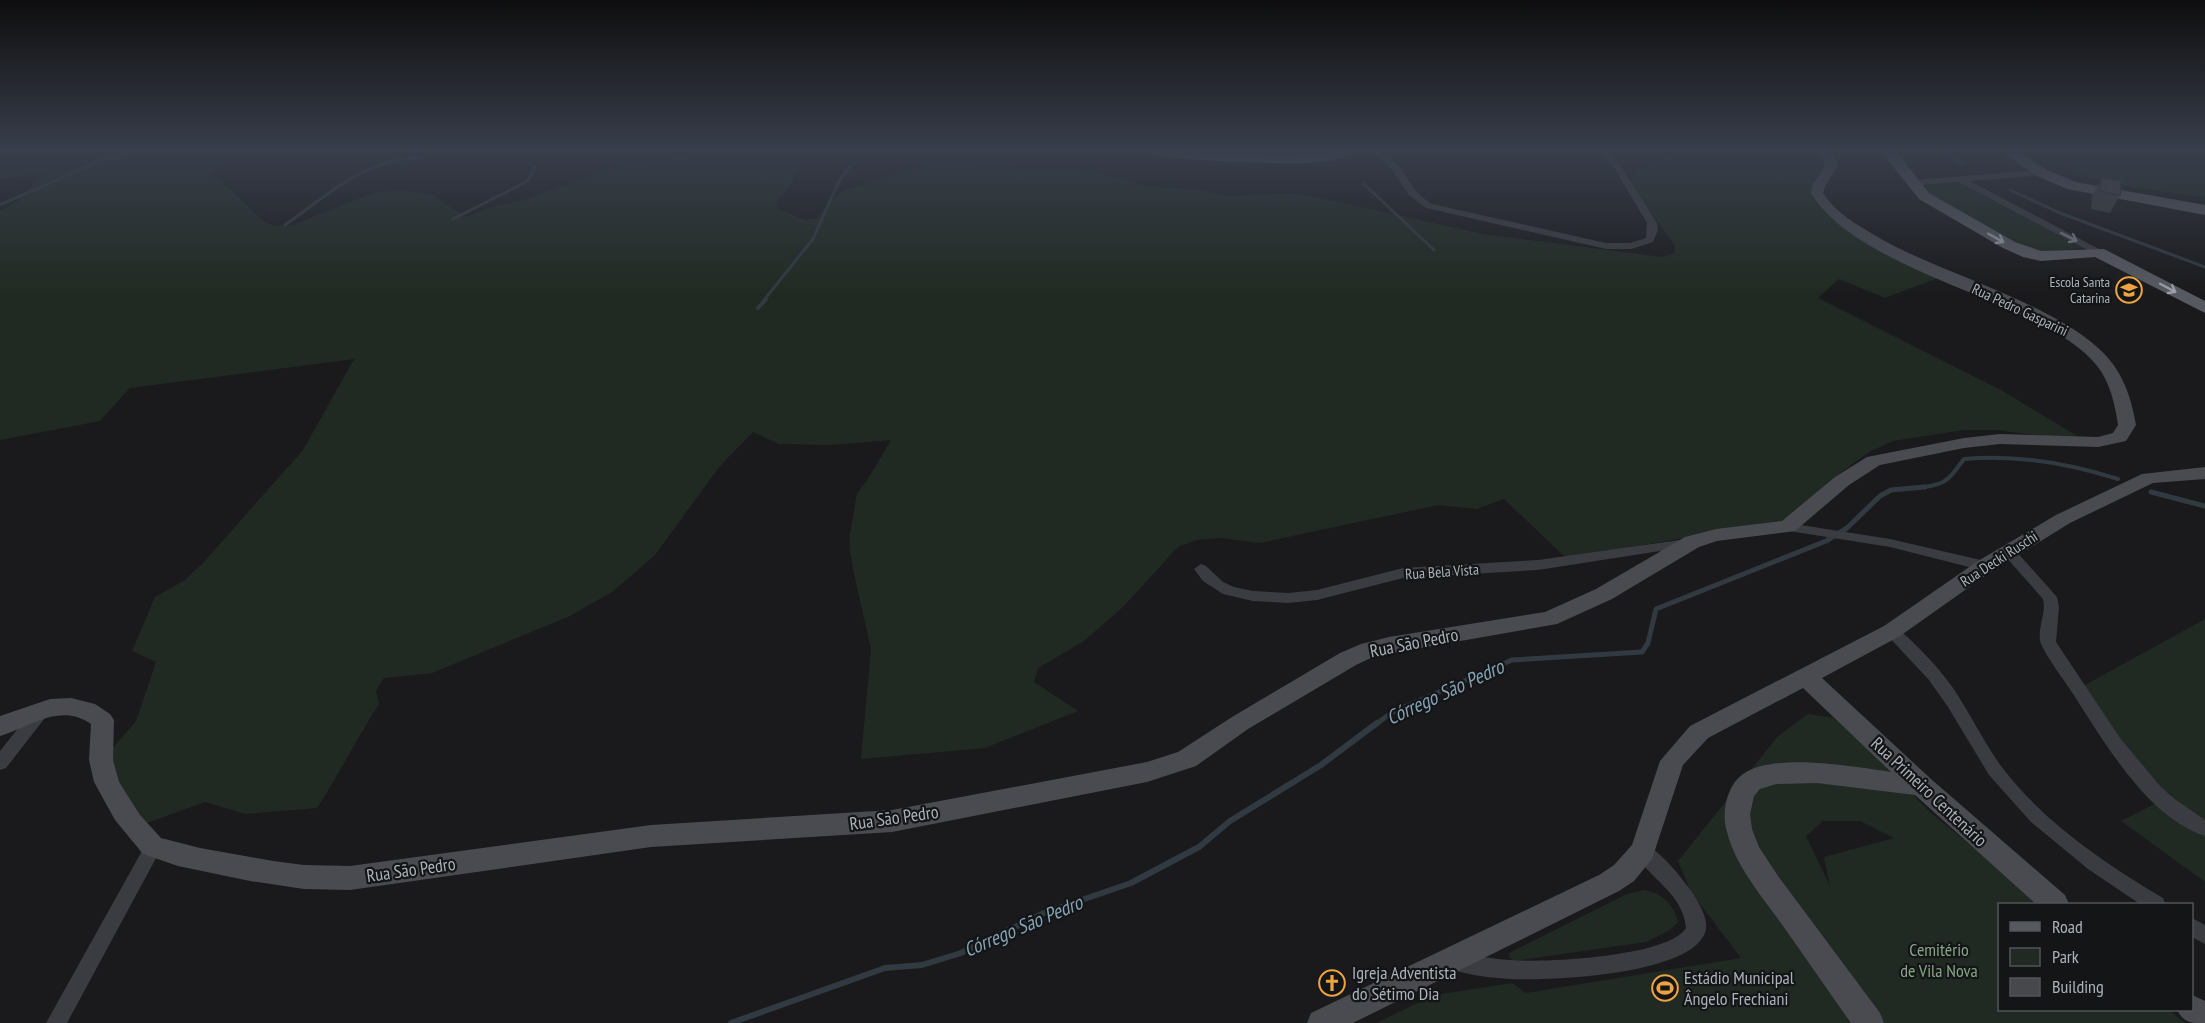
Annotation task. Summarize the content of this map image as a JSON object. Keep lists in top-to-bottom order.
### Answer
{
  "streets": {
    "street": [
      "Rua Pedro Gasparini",
      "Rua Decki Ruschi",
      "Rua Bela Vista",
      "Rua São Pedro",
      "Rua Primeiro Centenário"
    ]
  },
  "crossings": [
    ["Rua Pedro Gasparini", "Rua São Pedro"],
    ["Rua Decki Ruschi", "Rua Primeiro Centenário"],
    ["Rua Bela Vista", "Rua São Pedro"]
  ],
  "water": ["Córrego São Pedro"],
  "parks": ["Cemitério de Vila Nova"],
  "places": {
    "school or university": ["Escola Santa Catarina"],
    "church": ["Igreja Adventista do Sétimo Dia"],
    "sports": ["Estádio Municipal Ângelo Frechiani"]
  },
  "legend": ["Road", "Park", "Building"]
}
